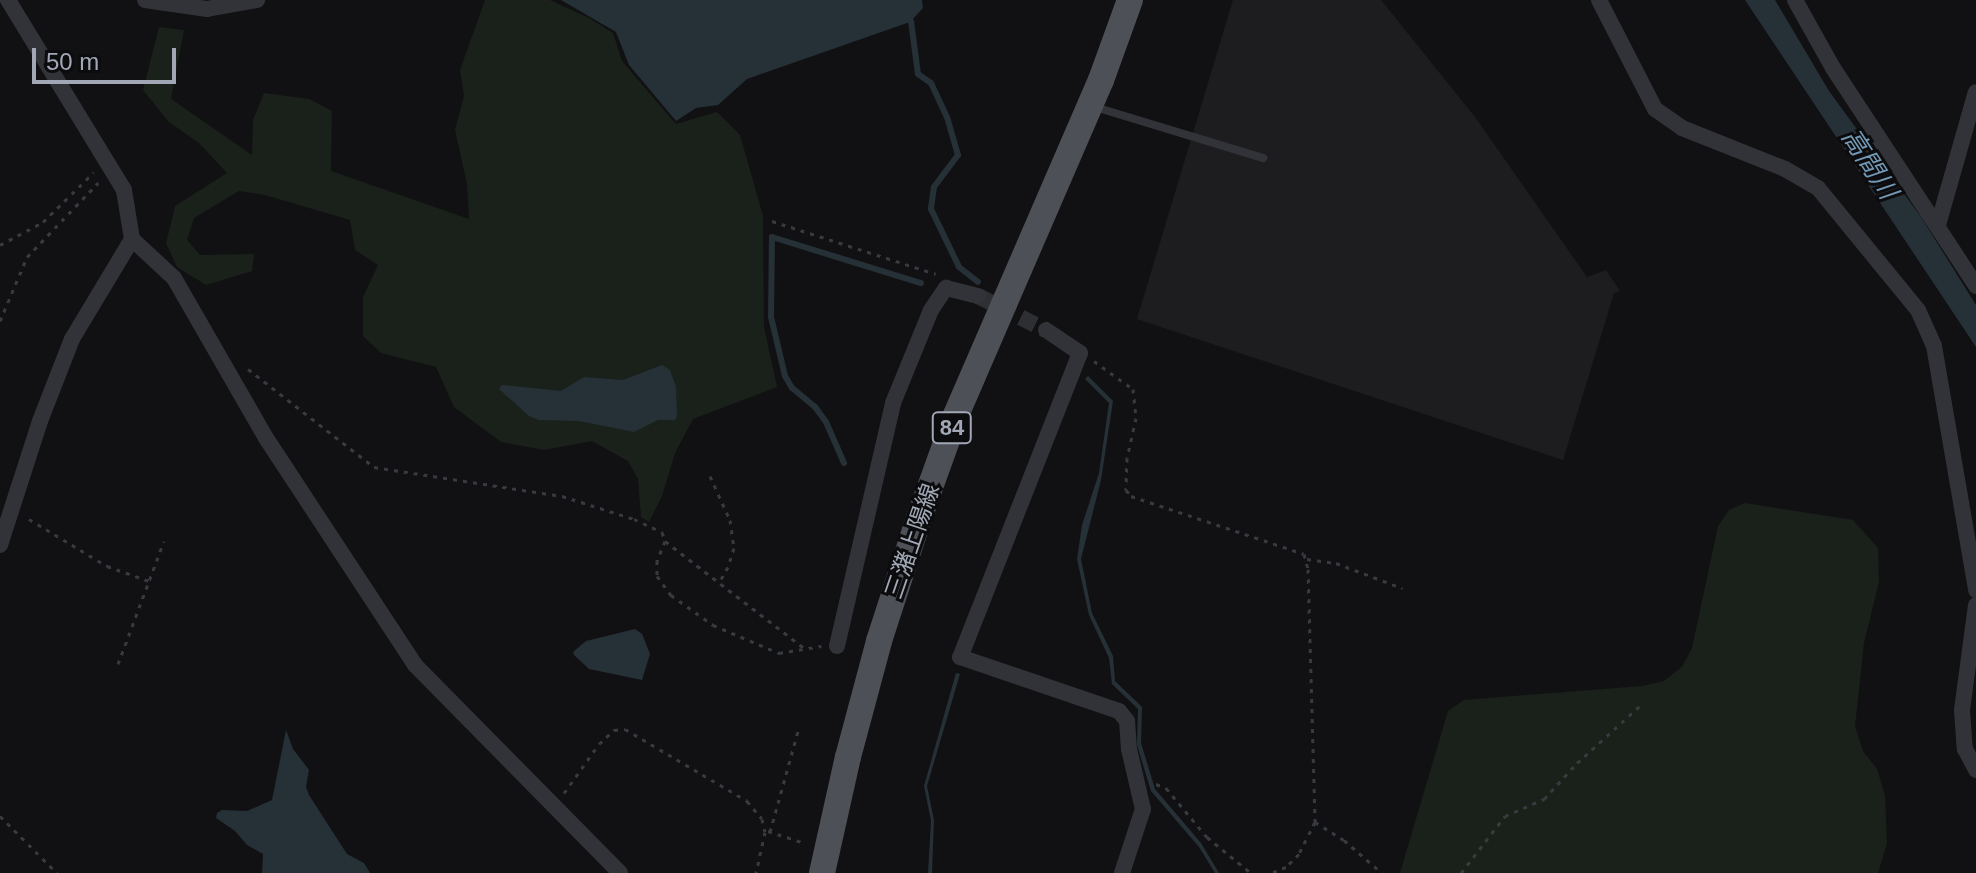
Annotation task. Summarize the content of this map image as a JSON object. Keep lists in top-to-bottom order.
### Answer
{
  "streets": {
    "main road": ["84", "三潴上陽線"]
  },
  "water": ["高間川"],
  "scale_bar": "50 m"
}
